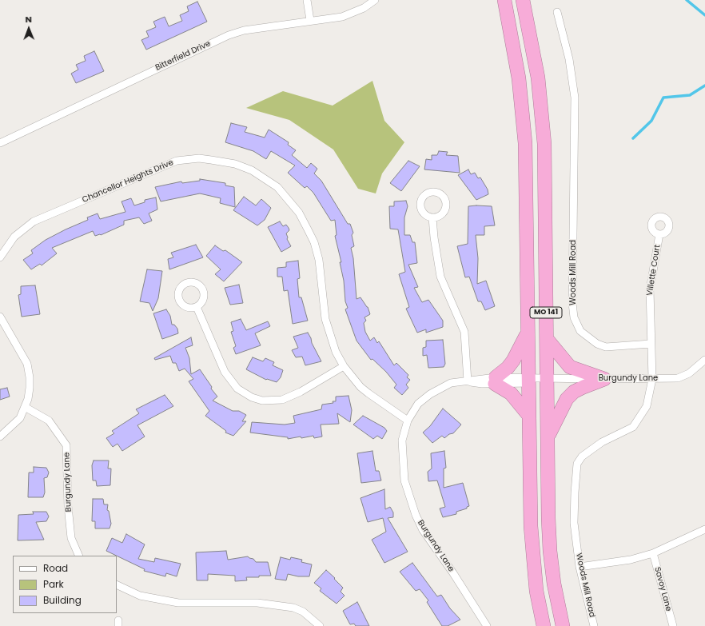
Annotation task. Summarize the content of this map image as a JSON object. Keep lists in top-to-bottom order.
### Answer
{
  "streets": {
    "highway": ["MO 141"],
    "street": [
      "Bitterfield Drive",
      "Chancellor Heights Drive",
      "Villette Court",
      "Woods Mill Road",
      "Burgundy Lane",
      "Savoy Lane"
    ]
  },
  "crossings": [
    ["Chancellor Heights Drive", "Burgundy Lane"],
    ["Villette Court", "Woods Mill Road"],
    ["Woods Mill Road", "Burgundy Lane"],
    ["MO 141", "Burgundy Lane"]
  ],
  "legend": ["Road", "Park", "Building"],
  "north": "top"
}
